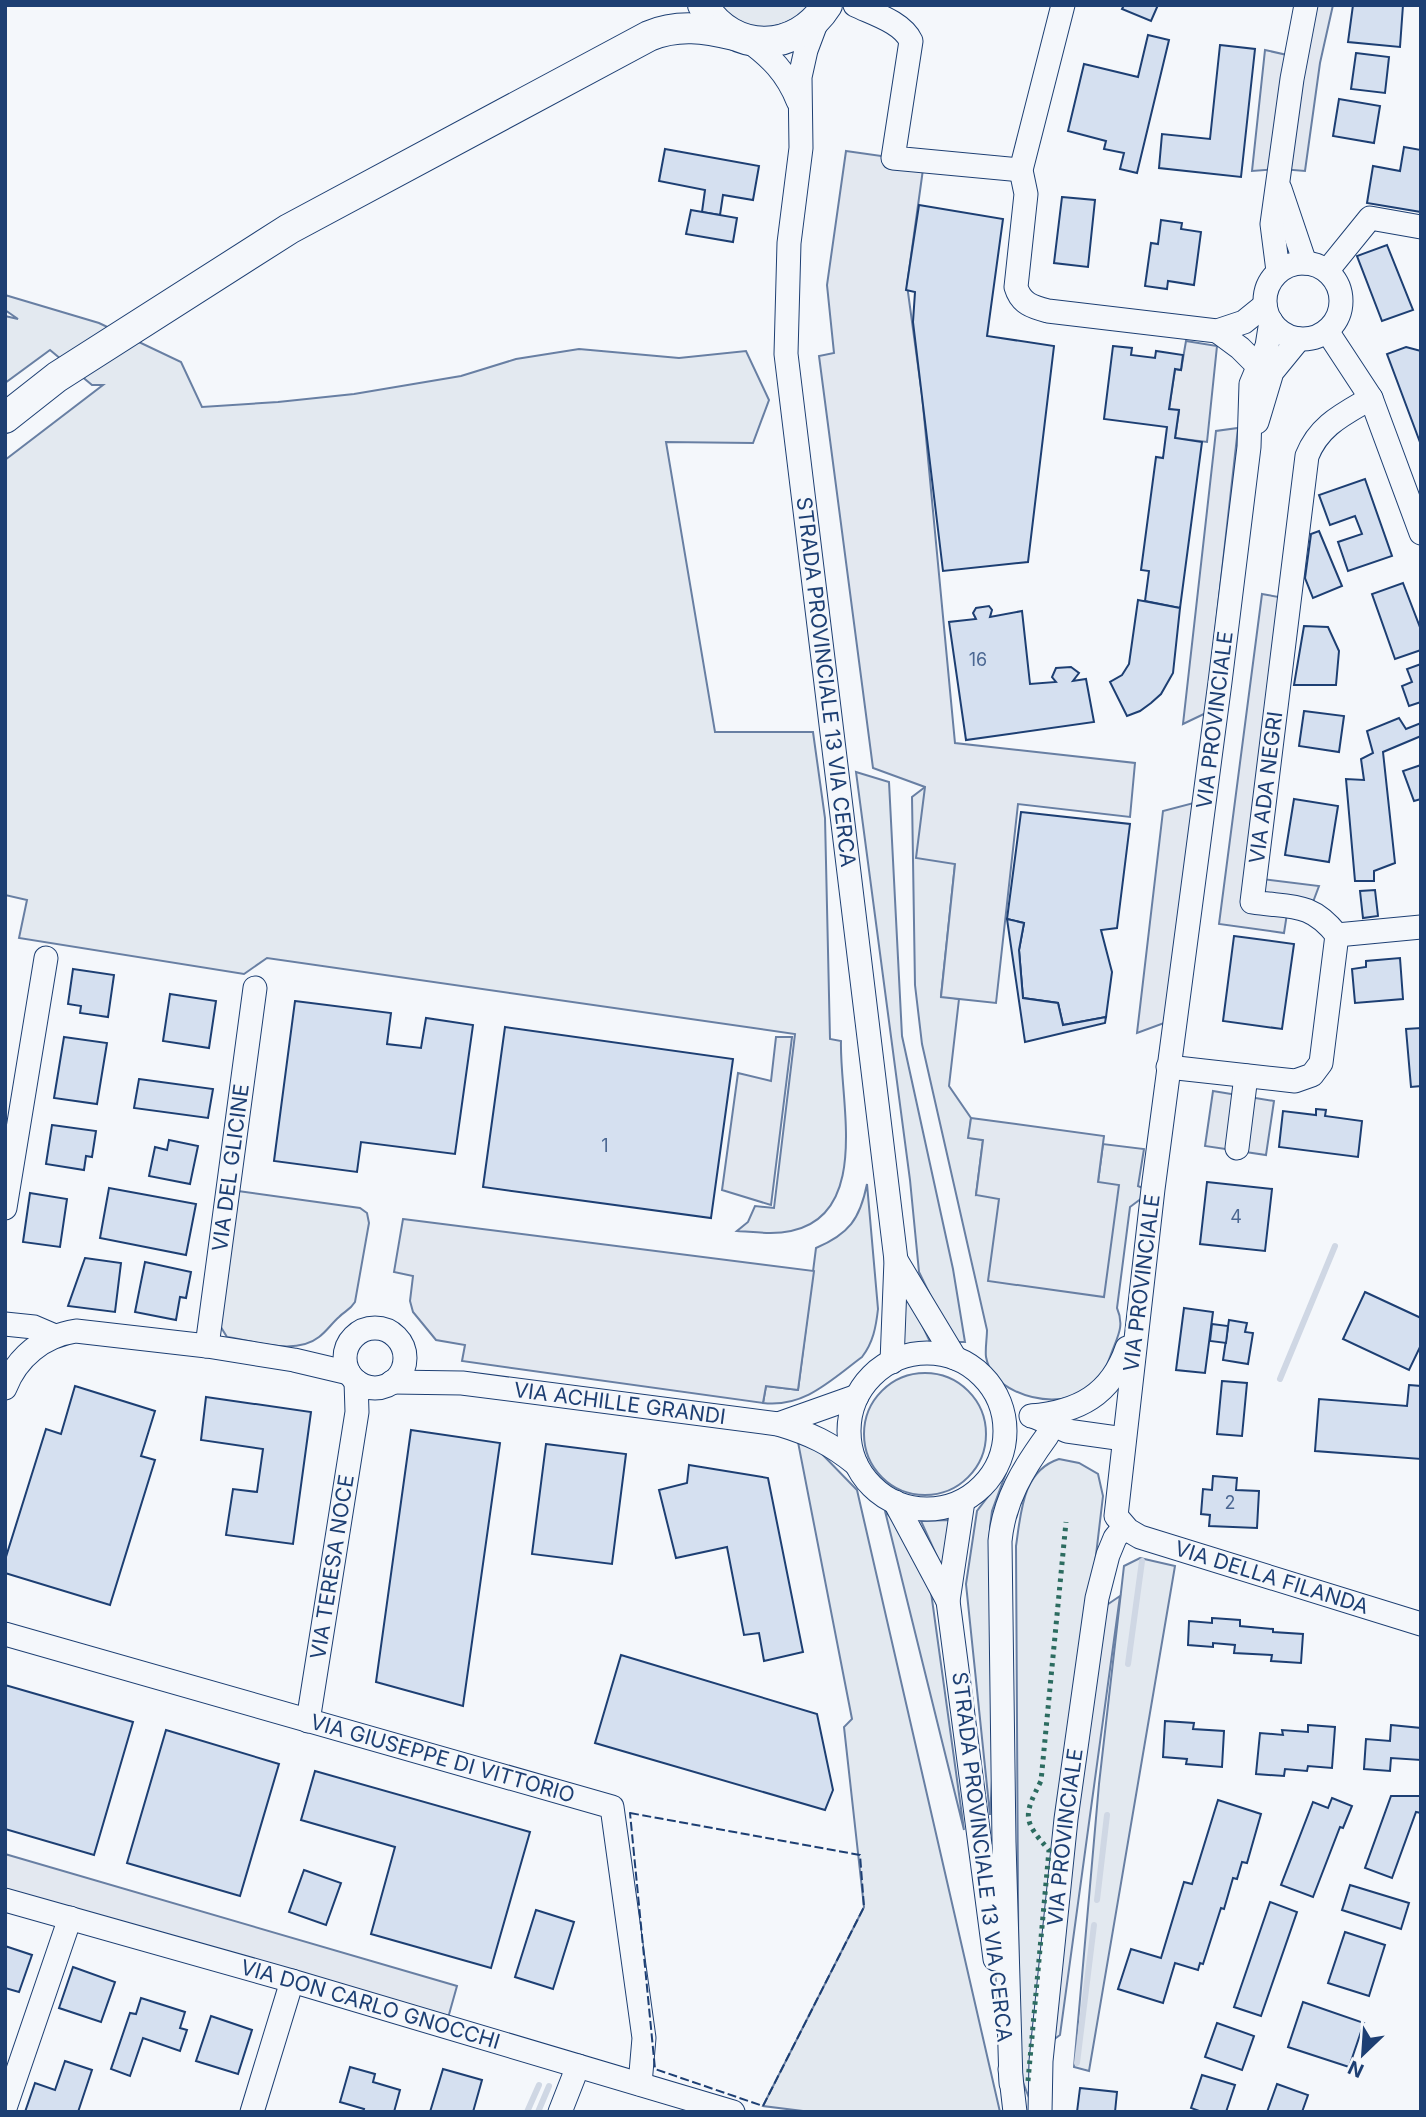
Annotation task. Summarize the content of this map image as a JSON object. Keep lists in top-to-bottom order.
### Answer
{
  "streets": {
    "main road": ["STRADA PROVINCIALE 13 VIA CERCA"],
    "street": [
      "VIA PROVINCIALE",
      "VIA ADA NEGRI",
      "VIA DEL GLICINE",
      "VIA ACHILLE GRANDI",
      "VIA TERESA NOCE",
      "VIA DELLA FILANDA",
      "VIA GIUSEPPE DI VITTORIO",
      "VIA DON CARLO GNOCCHI"
    ]
  },
  "crossings": [
    ["STRADA PROVINCIALE 13 VIA CERCA", "VIA ACHILLE GRANDI"],
    ["VIA PROVINCIALE", "VIA DELLA FILANDA"],
    ["VIA TERESA NOCE", "VIA GIUSEPPE DI VITTORIO"],
    ["VIA GIUSEPPE DI VITTORIO", "VIA DON CARLO GNOCCHI"]
  ],
  "house_numbers": [
    "16",
    "1",
    "4",
    "2"
  ],
  "north": "bottom left"
}
